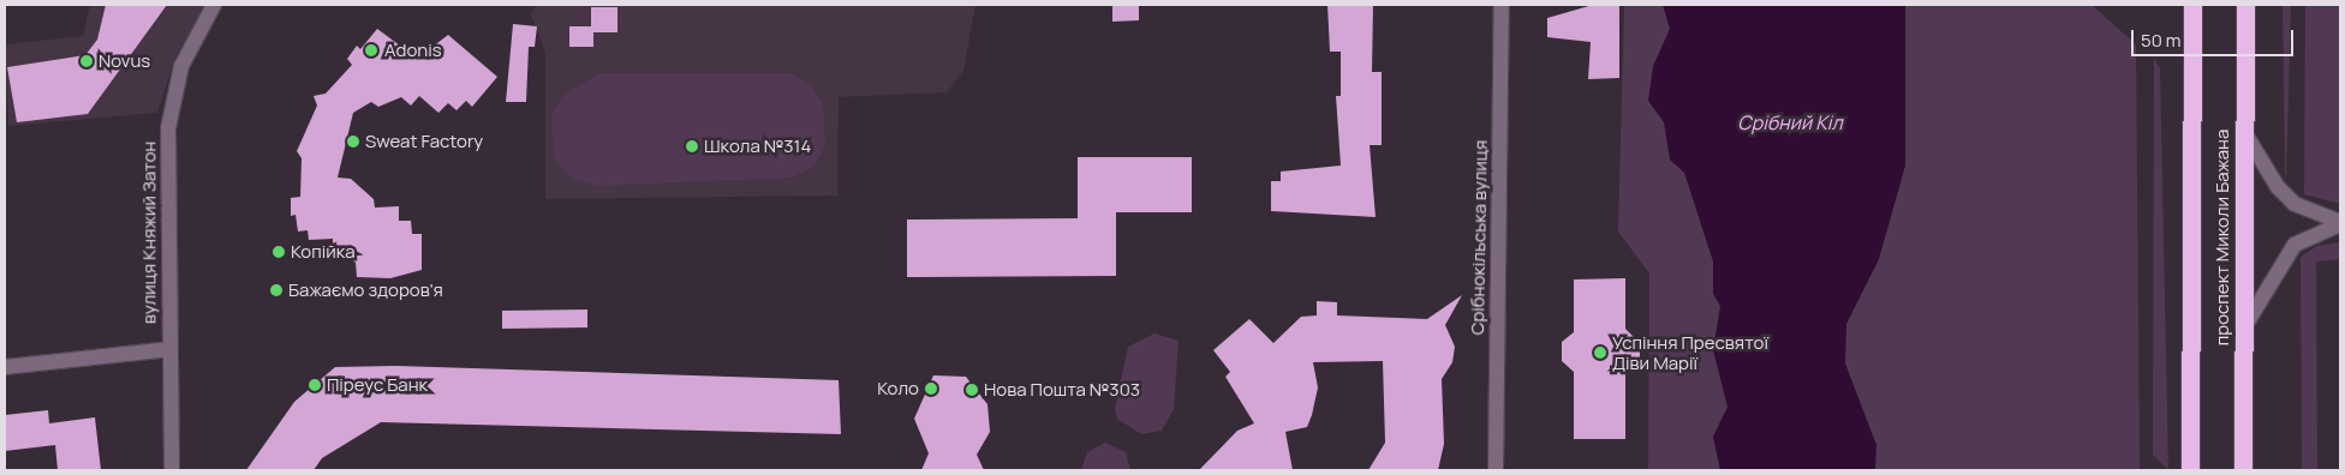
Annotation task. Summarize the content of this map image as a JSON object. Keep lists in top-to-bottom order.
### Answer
{
  "streets": {
    "highway": ["проспект Миколи Бажана"],
    "street": ["вулиця Княжий Затон", "Срібнокільська вулиця"]
  },
  "water": ["Срібний Кіл"],
  "places": [
    "Adonis",
    "Novus",
    "Sweat Factory",
    "Школа №314",
    "Копійка",
    "Бажаємо здоров'я",
    "Успіння Пресвятої Діви Марії",
    "Піреус Банк",
    "Коло",
    "Нова Пошта №303"
  ],
  "scale_bar": "50 m"
}
